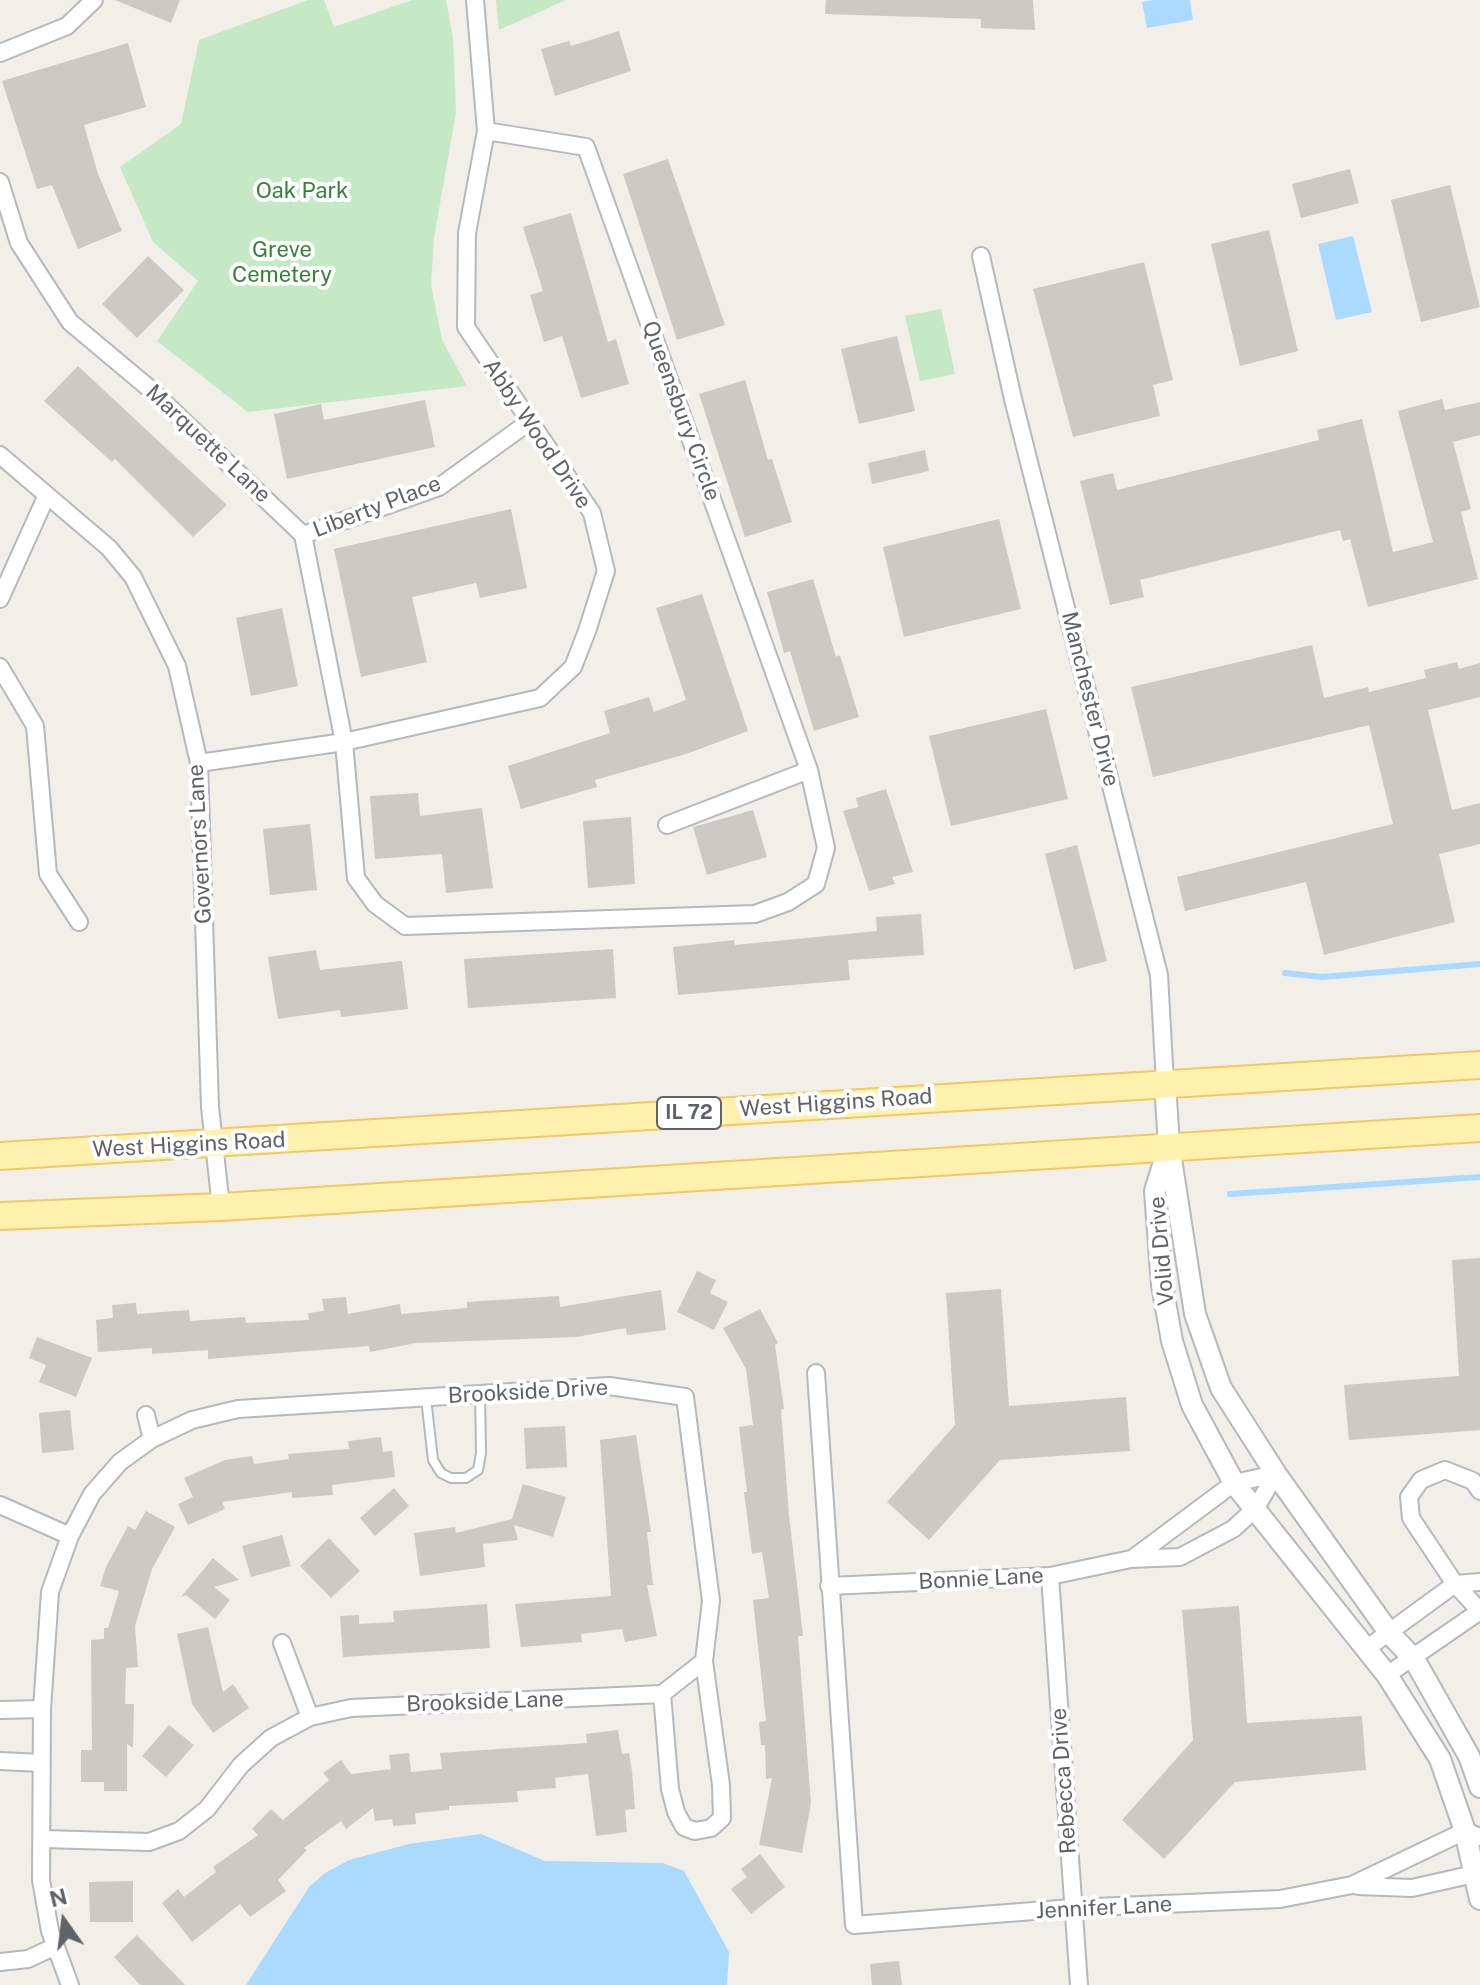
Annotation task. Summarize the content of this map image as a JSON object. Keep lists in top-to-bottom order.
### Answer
{
  "streets": {
    "main road": ["West Higgins Road", "IL 72"],
    "street": [
      "Queensbury Circle",
      "Abby Wood Drive",
      "Marquette Lane",
      "Liberty Place",
      "Manchester Drive",
      "Governors Lane",
      "Volid Drive",
      "Brookside Drive",
      "Bonnie Lane",
      "Brookside Lane",
      "Rebecca Drive",
      "Jennifer Lane"
    ]
  },
  "crossings": [
    ["Queensbury Circle", "Abby Wood Drive"],
    ["Abby Wood Drive", "Liberty Place"],
    ["Abby Wood Drive", "Governors Lane"],
    ["Marquette Lane", "Liberty Place"],
    ["Manchester Drive", "West Higgins Road"],
    ["Manchester Drive", "Volid Drive"],
    ["Governors Lane", "West Higgins Road"],
    ["Volid Drive", "Bonnie Lane"],
    ["Volid Drive", "Jennifer Lane"],
    ["Brookside Drive", "Brookside Lane"],
    ["Bonnie Lane", "Rebecca Drive"],
    ["Bonnie Lane", "Jennifer Lane"],
    ["Rebecca Drive", "Jennifer Lane"]
  ],
  "parks": ["Oak Park", "Greve Cemetery"],
  "north": "top"
}
